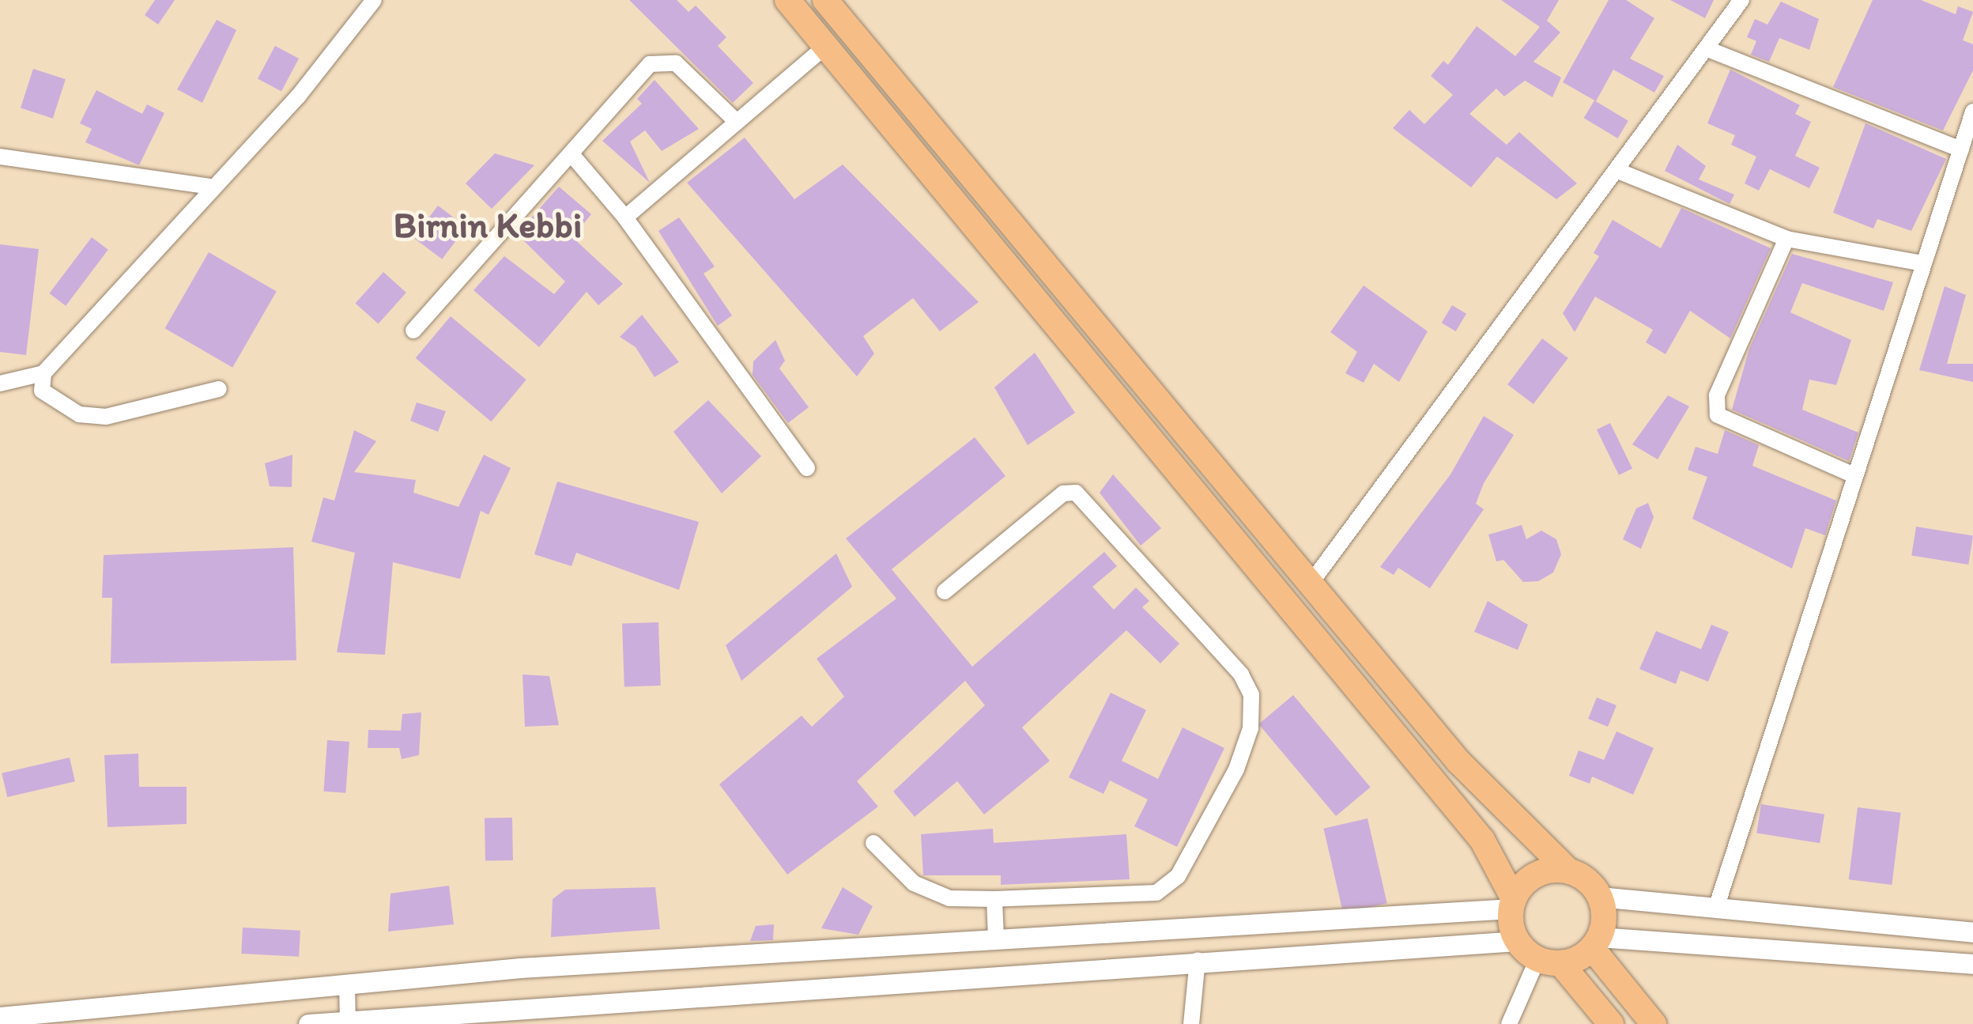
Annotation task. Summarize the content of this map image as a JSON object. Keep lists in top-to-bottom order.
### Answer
{
  "districts": ["Birnin Kebbi"]
}
